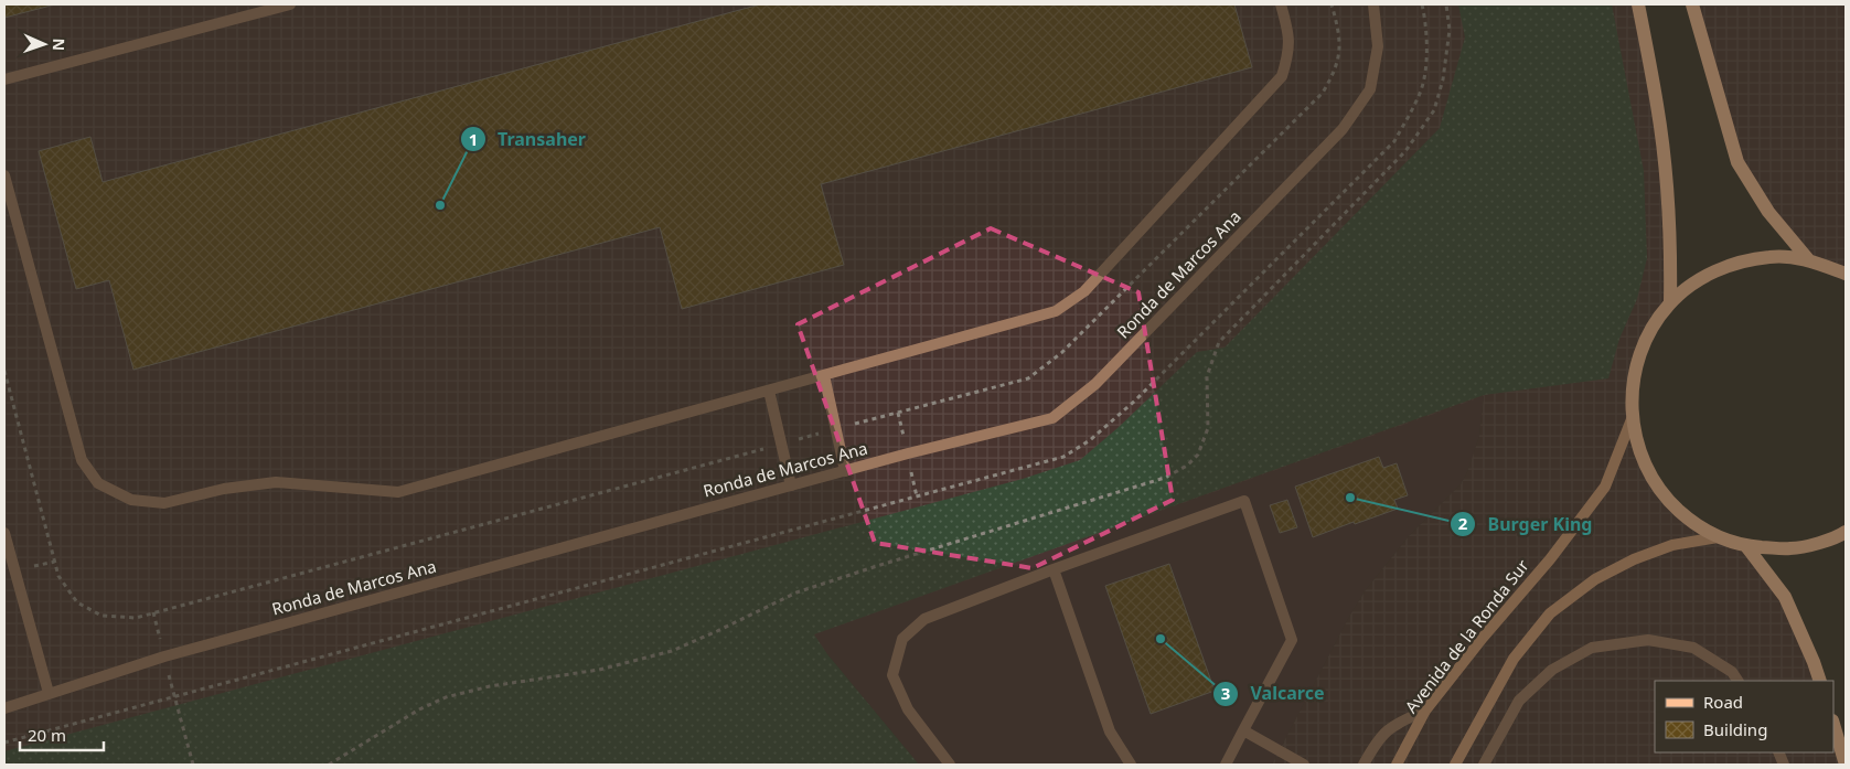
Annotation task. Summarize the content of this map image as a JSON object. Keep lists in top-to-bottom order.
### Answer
{
  "streets": {
    "main road": ["Avenida de la Ronda Sur"],
    "street": ["Ronda de Marcos Ana"]
  },
  "places": ["Transaher", "Burger King", "Valcarce"],
  "legend": ["Road", "Building"],
  "scale_bar": "20 m",
  "north": "right"
}
